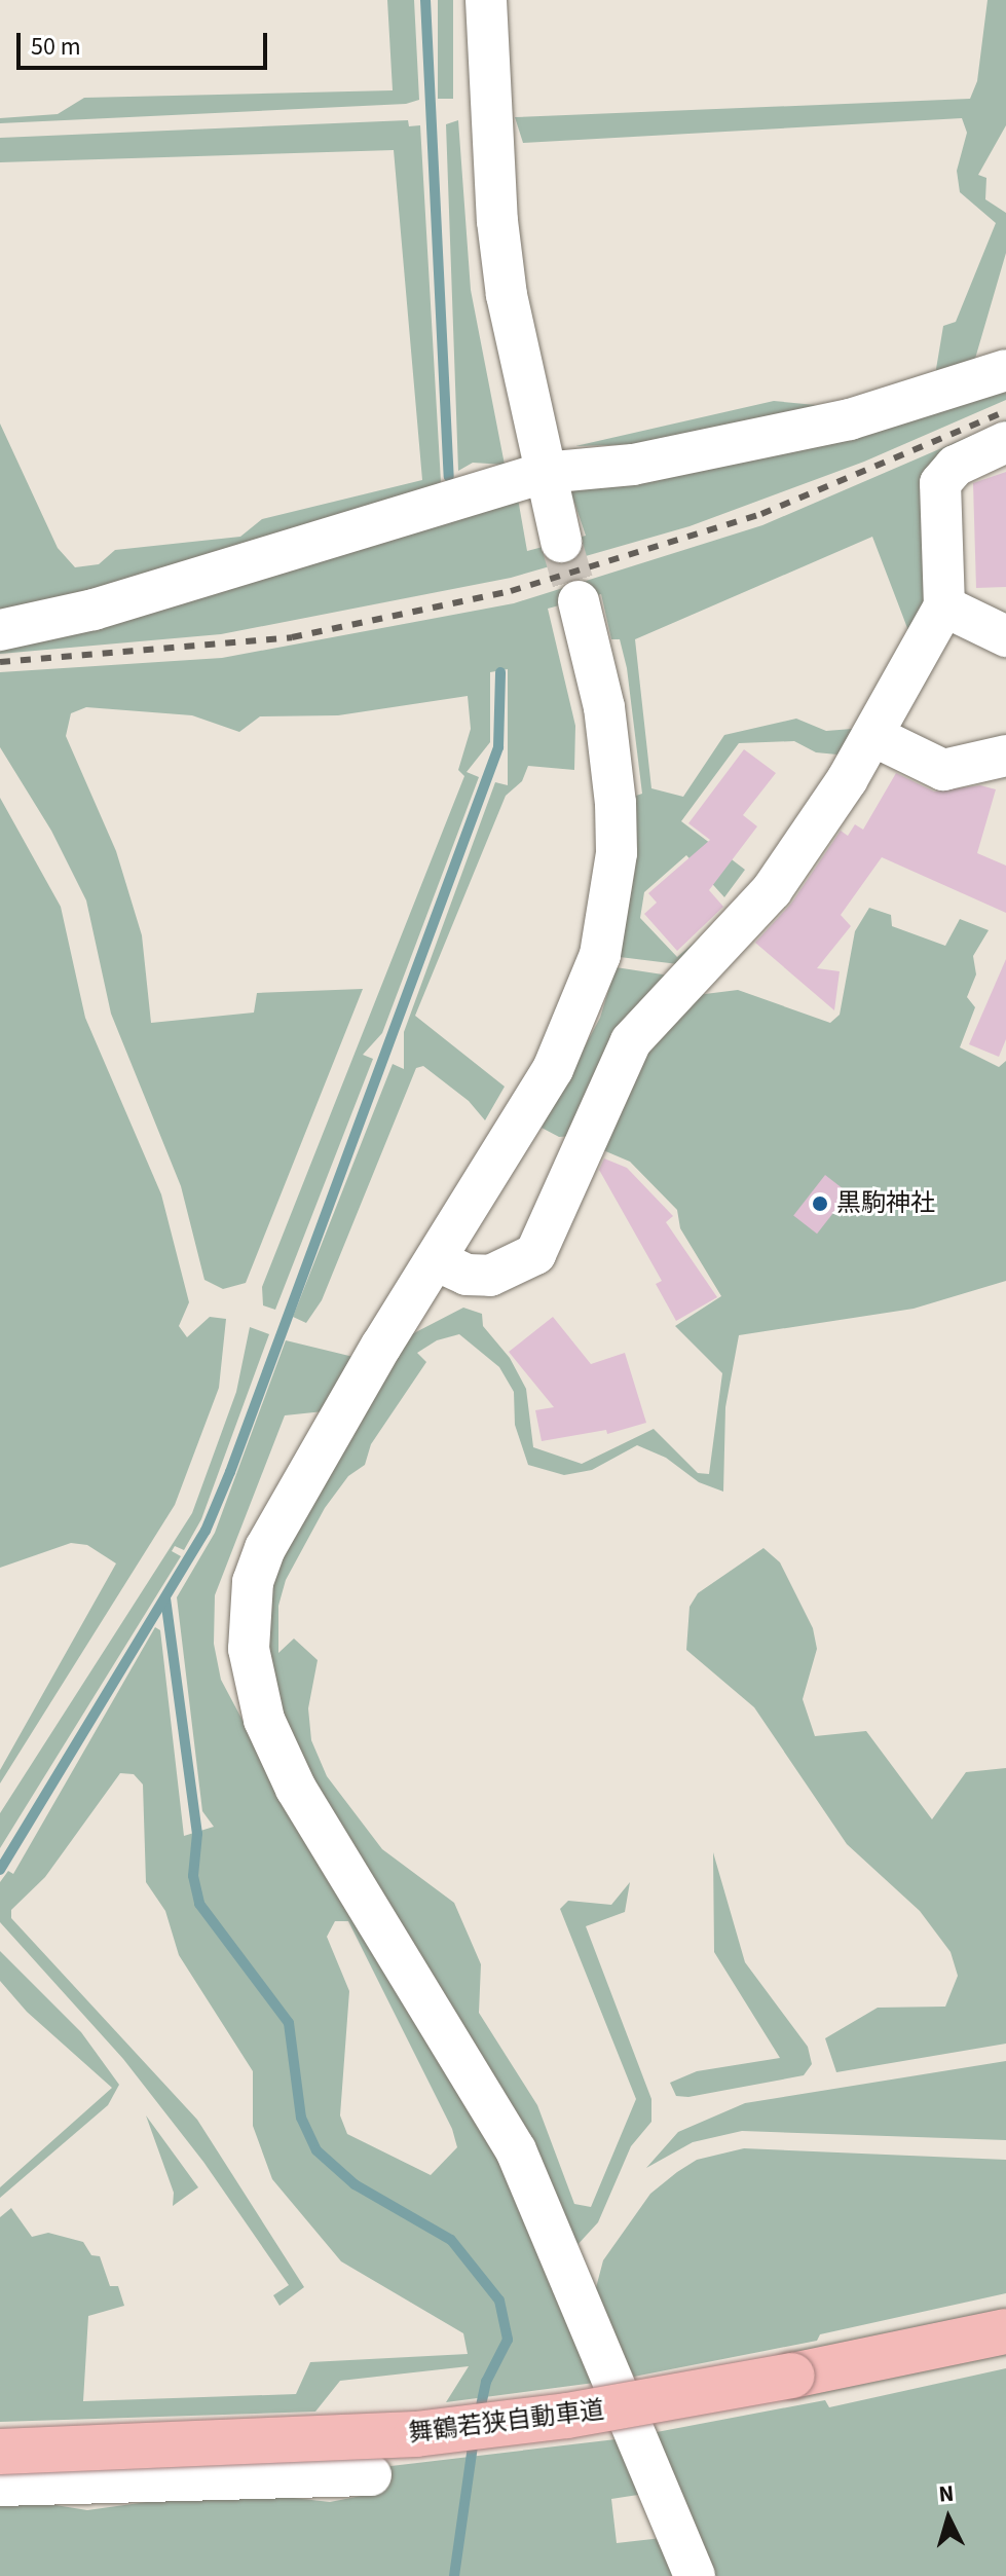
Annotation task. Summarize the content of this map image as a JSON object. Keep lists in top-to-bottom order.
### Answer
{
  "streets": {
    "highway": ["舞鶴若狭自動車道"]
  },
  "places": ["黒駒神社"],
  "scale_bar": "50 m",
  "north": "top"
}
